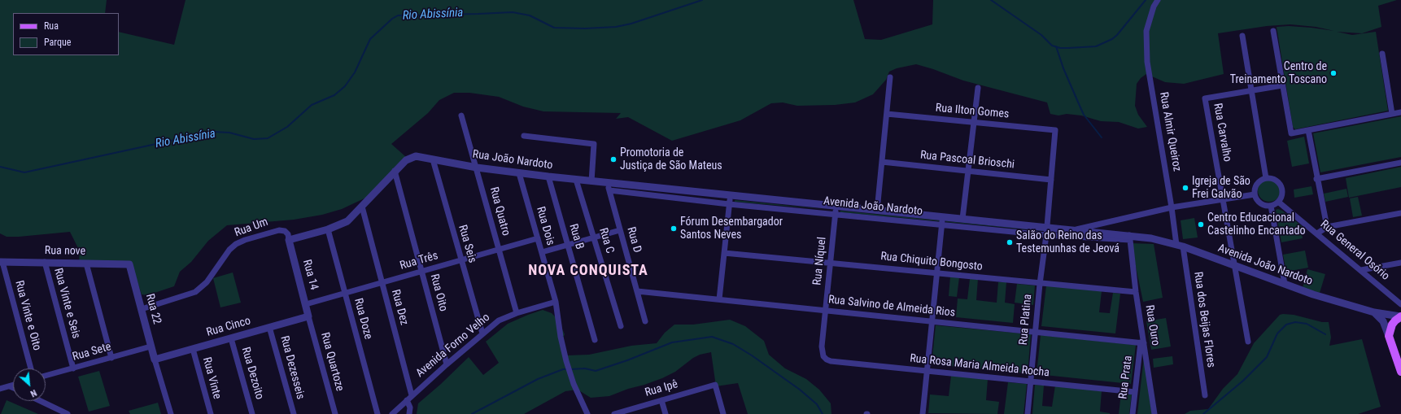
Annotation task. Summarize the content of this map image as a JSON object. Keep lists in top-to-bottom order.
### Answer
{
  "streets": {
    "street": [
      "Rua Ilton Gomes",
      "Rua Almir Queiroz",
      "Rua Carvalho",
      "Rua João Nardoto",
      "Rua Pascoal Brioschi",
      "Avenida João Nardoto",
      "Rua Quatro",
      "Rua Dois",
      "Rua Um",
      "Rua B",
      "Rua D",
      "Rua C",
      "Rua Seis",
      "Rua General Osório",
      "Rua nove",
      "Rua Três",
      "Rua Níquel",
      "Rua Chiquito Bongosto",
      "Rua 14",
      "Rua Oito",
      "Rua Vinte e Seis",
      "Rua Salvino de Almeida Rios",
      "Rua Dez",
      "Rua 22",
      "Rua Vinte e Oito",
      "Rua Doze",
      "Rua Platina",
      "Rua dos Beijas Flores",
      "Rua Ouro",
      "Rua Cinco",
      "Avenida Forno Velho",
      "Rua Sete",
      "Rua Quartoze",
      "Rua Rosa Maria Almeida Rocha",
      "Rua Dezesseis",
      "Rua Dezoito",
      "Rua Prata",
      "Rua Vinte",
      "Rua Ipê"
    ]
  },
  "crossings": [
    ["Rua Ilton Gomes", "Rua Platina"],
    ["Rua Almir Queiroz", "Avenida João Nardoto"],
    ["Rua Almir Queiroz", "Rua dos Beijas Flores"],
    ["Rua Carvalho", "Avenida João Nardoto"],
    ["Rua João Nardoto", "Avenida João Nardoto"],
    ["Rua João Nardoto", "Rua Quatro"],
    ["Rua João Nardoto", "Rua Dois"],
    ["Rua João Nardoto", "Rua B"],
    ["Rua João Nardoto", "Rua D"],
    ["Rua João Nardoto", "Rua C"],
    ["Rua João Nardoto", "Rua Seis"],
    ["Rua João Nardoto", "Rua Oito"],
    ["Rua Pascoal Brioschi", "Rua Platina"],
    ["Avenida João Nardoto", "Rua D"],
    ["Avenida João Nardoto", "Rua Níquel"],
    ["Avenida João Nardoto", "Rua Platina"],
    ["Avenida João Nardoto", "Rua dos Beijas Flores"],
    ["Avenida João Nardoto", "Rua Ouro"],
    ["Rua Quatro", "Rua Três"],
    ["Rua Quatro", "Avenida Forno Velho"],
    ["Rua Dois", "Rua Três"],
    ["Rua Dois", "Avenida Forno Velho"],
    ["Rua Um", "Rua 14"],
    ["Rua Um", "Rua 22"],
    ["Rua D", "Rua Salvino de Almeida Rios"],
    ["Rua Seis", "Rua Três"],
    ["Rua Seis", "Avenida Forno Velho"],
    ["Rua nove", "Rua Vinte e Seis"],
    ["Rua nove", "Rua 22"],
    ["Rua nove", "Rua Vinte e Oito"],
    ["Rua Três", "Rua 14"],
    ["Rua Três", "Rua Oito"],
    ["Rua Três", "Rua Dez"],
    ["Rua Três", "Rua Doze"],
    ["Rua Níquel", "Rua Chiquito Bongosto"],
    ["Rua Níquel", "Rua Salvino de Almeida Rios"],
    ["Rua Níquel", "Rua Rosa Maria Almeida Rocha"],
    ["Rua Chiquito Bongosto", "Rua Platina"],
    ["Rua Chiquito Bongosto", "Rua Ouro"],
    ["Rua 14", "Rua Cinco"],
    ["Rua 14", "Rua Quartoze"],
    ["Rua Oito", "Avenida Forno Velho"],
    ["Rua Vinte e Seis", "Rua Sete"],
    ["Rua Salvino de Almeida Rios", "Rua Platina"],
    ["Rua Salvino de Almeida Rios", "Rua Ouro"],
    ["Rua Salvino de Almeida Rios", "Rua Prata"],
    ["Rua Dez", "Avenida Forno Velho"],
    ["Rua 22", "Rua Cinco"],
    ["Rua 22", "Rua Sete"],
    ["Rua Platina", "Rua Rosa Maria Almeida Rocha"],
    ["Rua Ouro", "Rua Prata"],
    ["Rua Cinco", "Rua Quartoze"],
    ["Rua Cinco", "Rua Dezesseis"],
    ["Rua Cinco", "Rua Dezoito"],
    ["Rua Cinco", "Rua Vinte"],
    ["Rua Rosa Maria Almeida Rocha", "Rua Prata"]
  ],
  "districts": ["NOVA CONQUISTA"],
  "water": ["Rio Abissínia"],
  "places": [
    "Centro de Treinamento Toscano",
    "Promotoria de Justiça de São Mateus",
    "Igreja de São Frei Galvão",
    "Centro Educacional Castelinho Encantado",
    "Fórum Desembargador Santos Neves",
    "Salão do Reino das Testemunhas de Jeová"
  ],
  "legend": ["Rua", "Parque"],
  "north": "bottom right"
}
